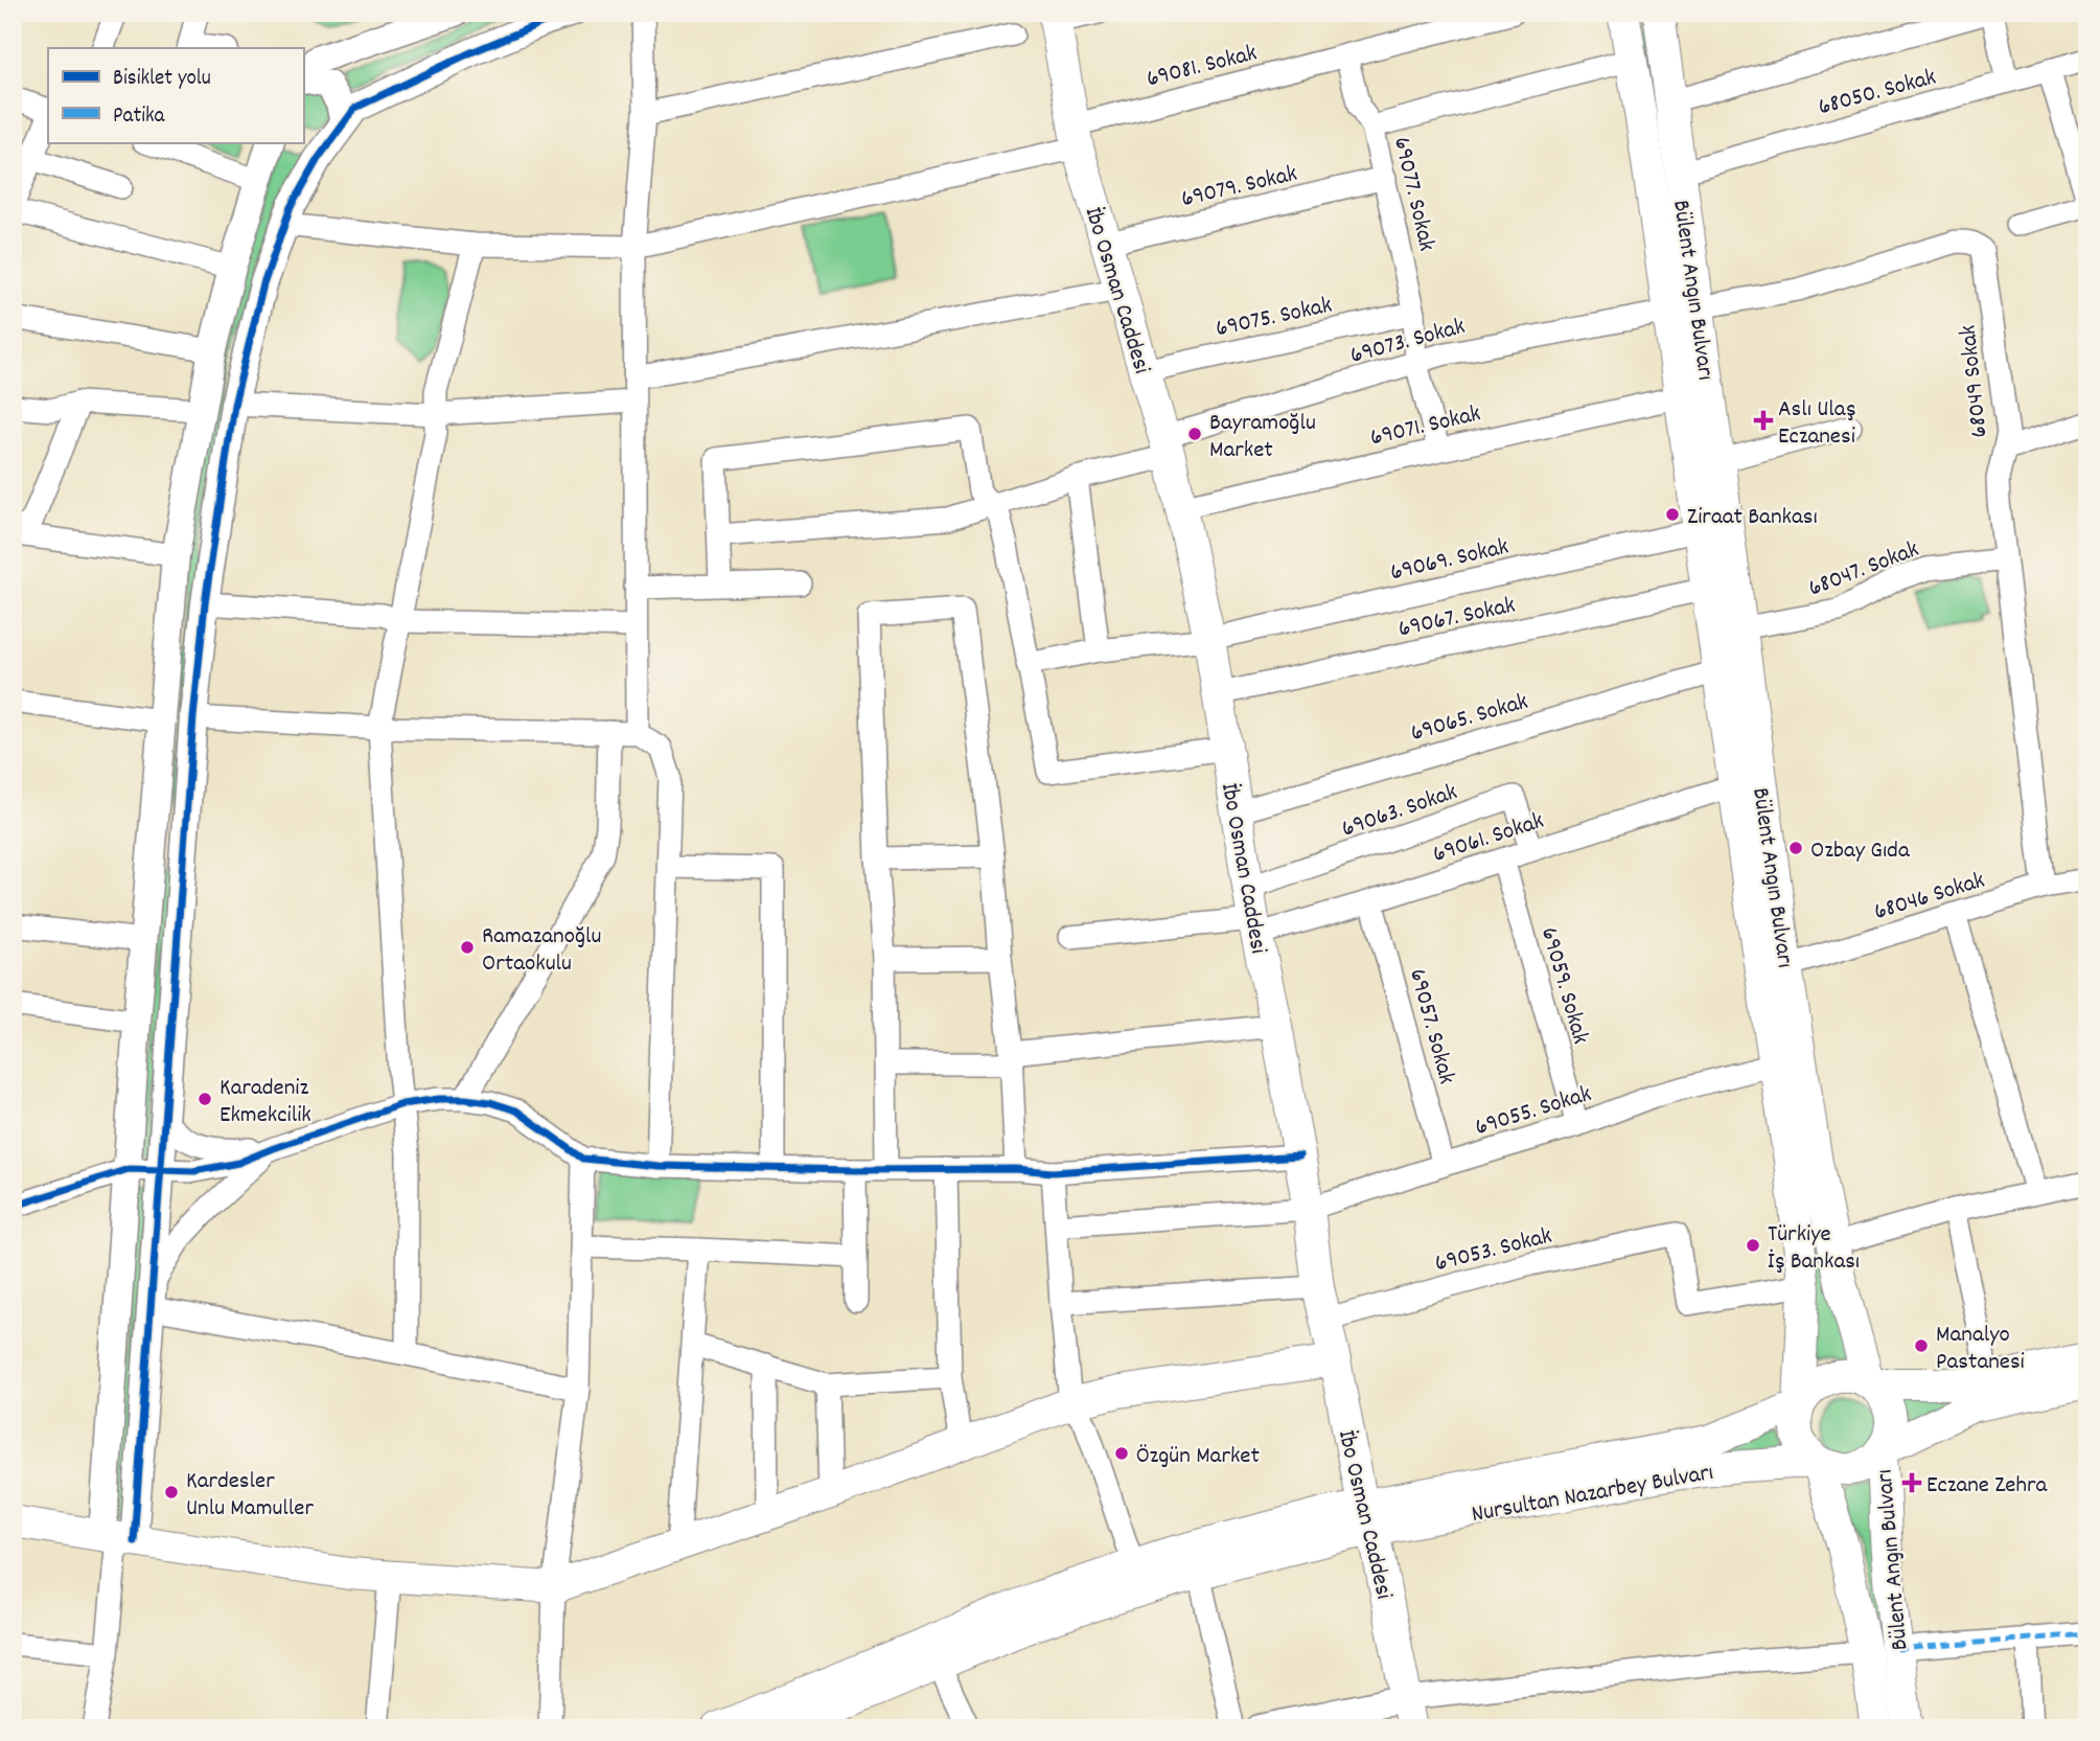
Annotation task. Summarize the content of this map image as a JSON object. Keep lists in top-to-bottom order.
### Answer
{
  "streets": {
    "main road": ["İbo Osman Caddesi", "Bülent Angın Bulvarı", "Nursultan Nazarbey Bulvarı"],
    "street": [
      "69081. Sokak",
      "68050. Sokak",
      "69079. Sokak",
      "69077. Sokak",
      "69075. Sokak",
      "69073. Sokak",
      "68049 Sokak",
      "69071. Sokak",
      "69069. Sokak",
      "68047. Sokak",
      "69067. Sokak",
      "69065. Sokak",
      "69063. Sokak",
      "69061. Sokak",
      "68046 Sokak",
      "69059. Sokak",
      "69057. Sokak",
      "69055. Sokak",
      "69053. Sokak"
    ]
  },
  "crossings": [
    ["69081. Sokak", "İbo Osman Caddesi"],
    ["68050. Sokak", "Bülent Angın Bulvarı"],
    ["69079. Sokak", "69077. Sokak"],
    ["69079. Sokak", "İbo Osman Caddesi"],
    ["69077. Sokak", "Bülent Angın Bulvarı"],
    ["69077. Sokak", "69075. Sokak"],
    ["69077. Sokak", "69073. Sokak"],
    ["69077. Sokak", "69071. Sokak"],
    ["İbo Osman Caddesi", "69075. Sokak"],
    ["İbo Osman Caddesi", "69073. Sokak"],
    ["İbo Osman Caddesi", "69071. Sokak"],
    ["İbo Osman Caddesi", "69069. Sokak"],
    ["İbo Osman Caddesi", "69067. Sokak"],
    ["İbo Osman Caddesi", "69065. Sokak"],
    ["İbo Osman Caddesi", "69063. Sokak"],
    ["İbo Osman Caddesi", "69061. Sokak"],
    ["İbo Osman Caddesi", "69055. Sokak"],
    ["İbo Osman Caddesi", "69053. Sokak"],
    ["İbo Osman Caddesi", "Nursultan Nazarbey Bulvarı"],
    ["Bülent Angın Bulvarı", "69073. Sokak"],
    ["Bülent Angın Bulvarı", "68049 Sokak"],
    ["Bülent Angın Bulvarı", "69071. Sokak"],
    ["Bülent Angın Bulvarı", "69069. Sokak"],
    ["Bülent Angın Bulvarı", "68047. Sokak"],
    ["Bülent Angın Bulvarı", "69067. Sokak"],
    ["Bülent Angın Bulvarı", "69065. Sokak"],
    ["Bülent Angın Bulvarı", "69061. Sokak"],
    ["Bülent Angın Bulvarı", "68046 Sokak"],
    ["Bülent Angın Bulvarı", "69055. Sokak"],
    ["Bülent Angın Bulvarı", "69053. Sokak"],
    ["Bülent Angın Bulvarı", "Nursultan Nazarbey Bulvarı"],
    ["69073. Sokak", "68049 Sokak"],
    ["68049 Sokak", "68047. Sokak"],
    ["68049 Sokak", "68046 Sokak"],
    ["69063. Sokak", "69061. Sokak"],
    ["69061. Sokak", "69059. Sokak"],
    ["69061. Sokak", "69057. Sokak"],
    ["69059. Sokak", "69055. Sokak"],
    ["69057. Sokak", "69055. Sokak"]
  ],
  "places": {
    "health": ["Aslı Ulaş Eczanesi", "Eczane Zehra"],
    "other": [
      "Bayramoğlu Market",
      "Ziraat Bankası",
      "Ozbay Gıda",
      "Ramazanoğlu Ortaokulu",
      "Karadeniz Ekmekcilik",
      "Türkiye İş Bankası",
      "Manalyo Pastanesi",
      "Özgün Market",
      "Kardesler Unlu Mamuller"
    ]
  },
  "legend": ["Bisiklet yolu", "Patika"]
}
